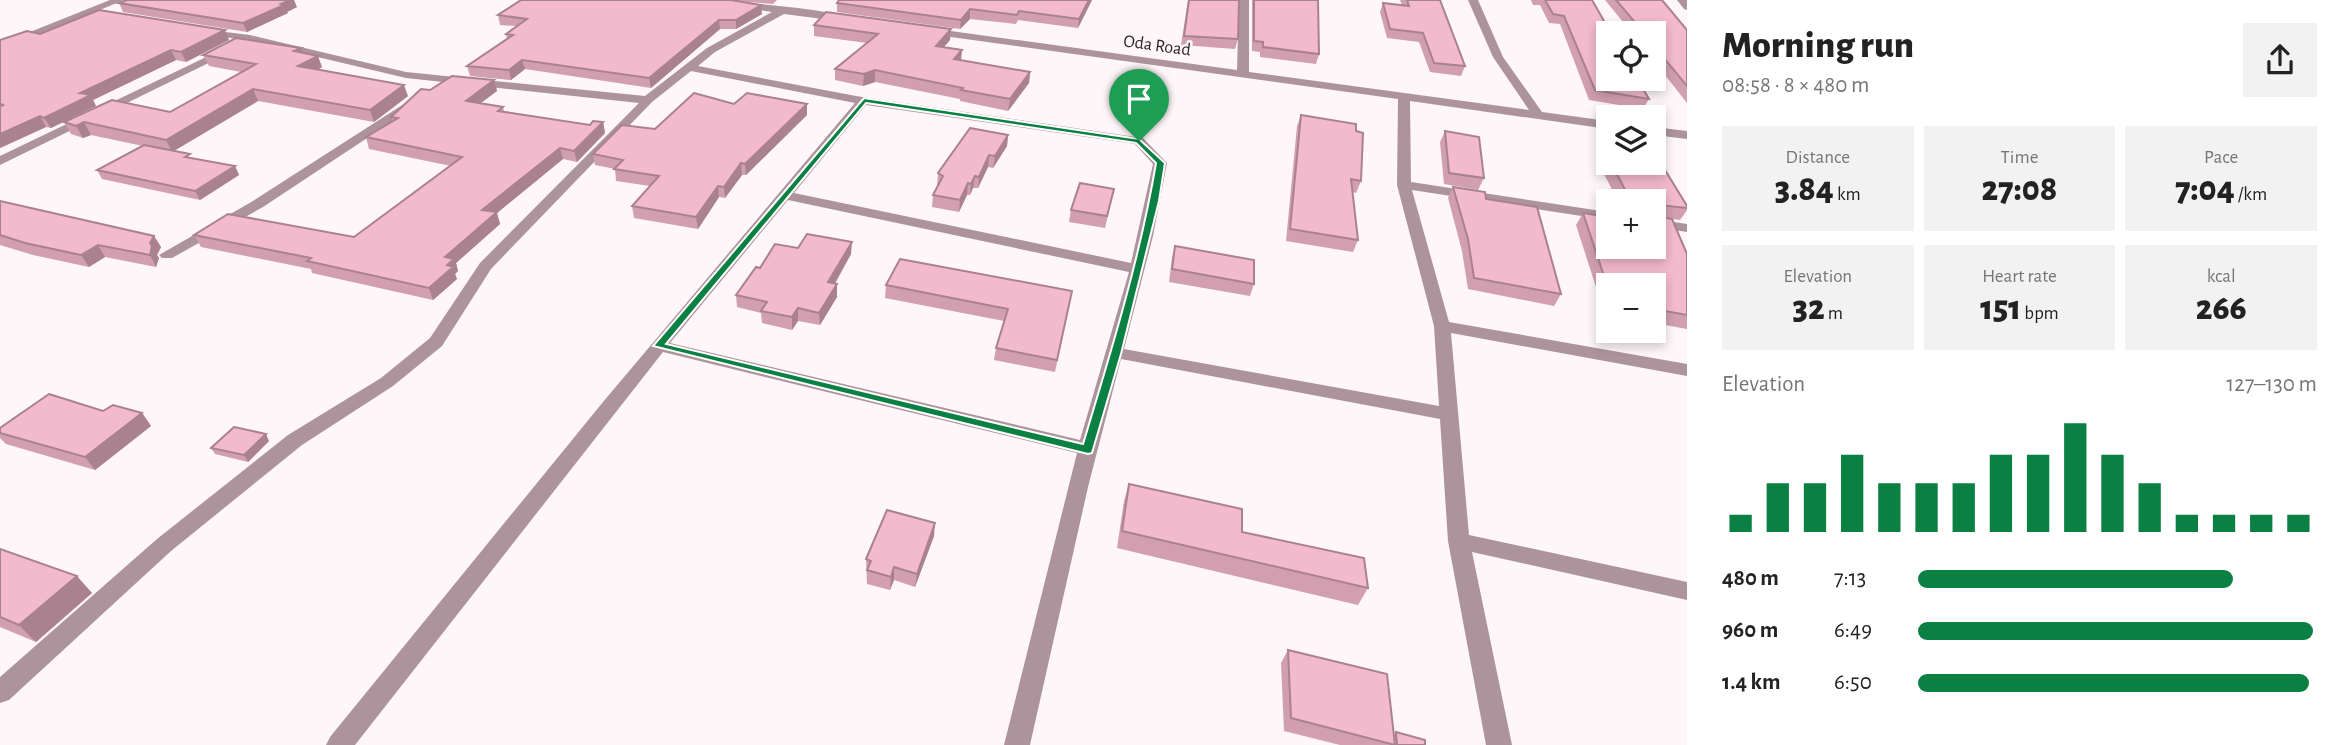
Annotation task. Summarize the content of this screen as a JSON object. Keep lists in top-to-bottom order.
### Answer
{
  "streets": {
    "street": ["Oda Road"]
  },
  "page": {
    "heading": ["Morning run", "08:58 · 8 × 480 m"],
    "map_buttons": ["+", "−"],
    "stats": [
      ["Distance", "3.84 km"],
      ["Time", "27:08"],
      ["Pace", "7:04 /km"],
      ["Elevation", "32 m"],
      ["Heart rate", "151 bpm"],
      ["kcal", "266"]
    ],
    "chart": ["Elevation", "127–130 m"],
    "list": [
      {
        "name": "480 m",
        "note": "7:13"
      },
      {
        "name": "960 m",
        "note": "6:49"
      },
      {
        "name": "1.4 km",
        "note": "6:50"
      }
    ]
  }
}
